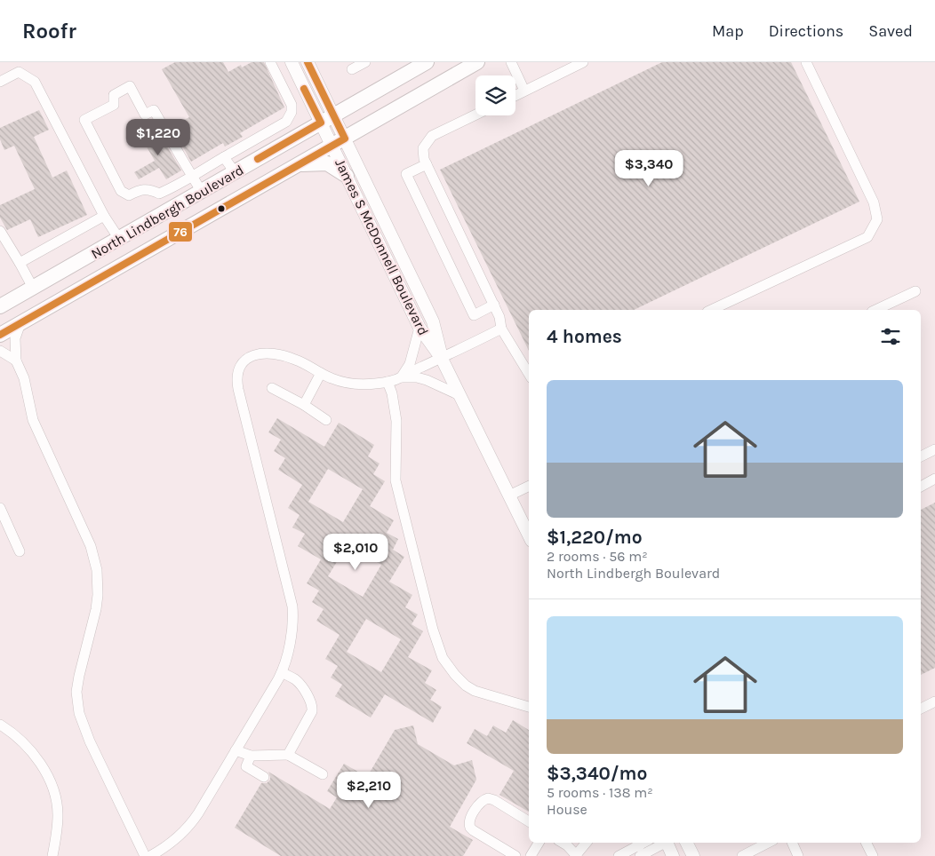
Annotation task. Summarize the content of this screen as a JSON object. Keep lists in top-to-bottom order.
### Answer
{
  "streets": {
    "highway": ["North Lindbergh Boulevard"],
    "main road": ["James S McDonnell Boulevard"]
  },
  "crossings": [
    ["North Lindbergh Boulevard", "James S McDonnell Boulevard"]
  ],
  "lines": ["transit line 76"],
  "page": {
    "header": "Roofr",
    "nav": ["Map", "Directions", "Saved"],
    "price": [
      "$1,220",
      "$3,340",
      "$2,010",
      "$2,210"
    ],
    "heading": "4 homes",
    "list": [
      {
        "name": "$1,220/mo",
        "note": "2 rooms · 56 m² · North Lindbergh Boulevard"
      },
      {
        "name": "$3,340/mo",
        "note": "5 rooms · 138 m² · House"
      }
    ]
  }
}
